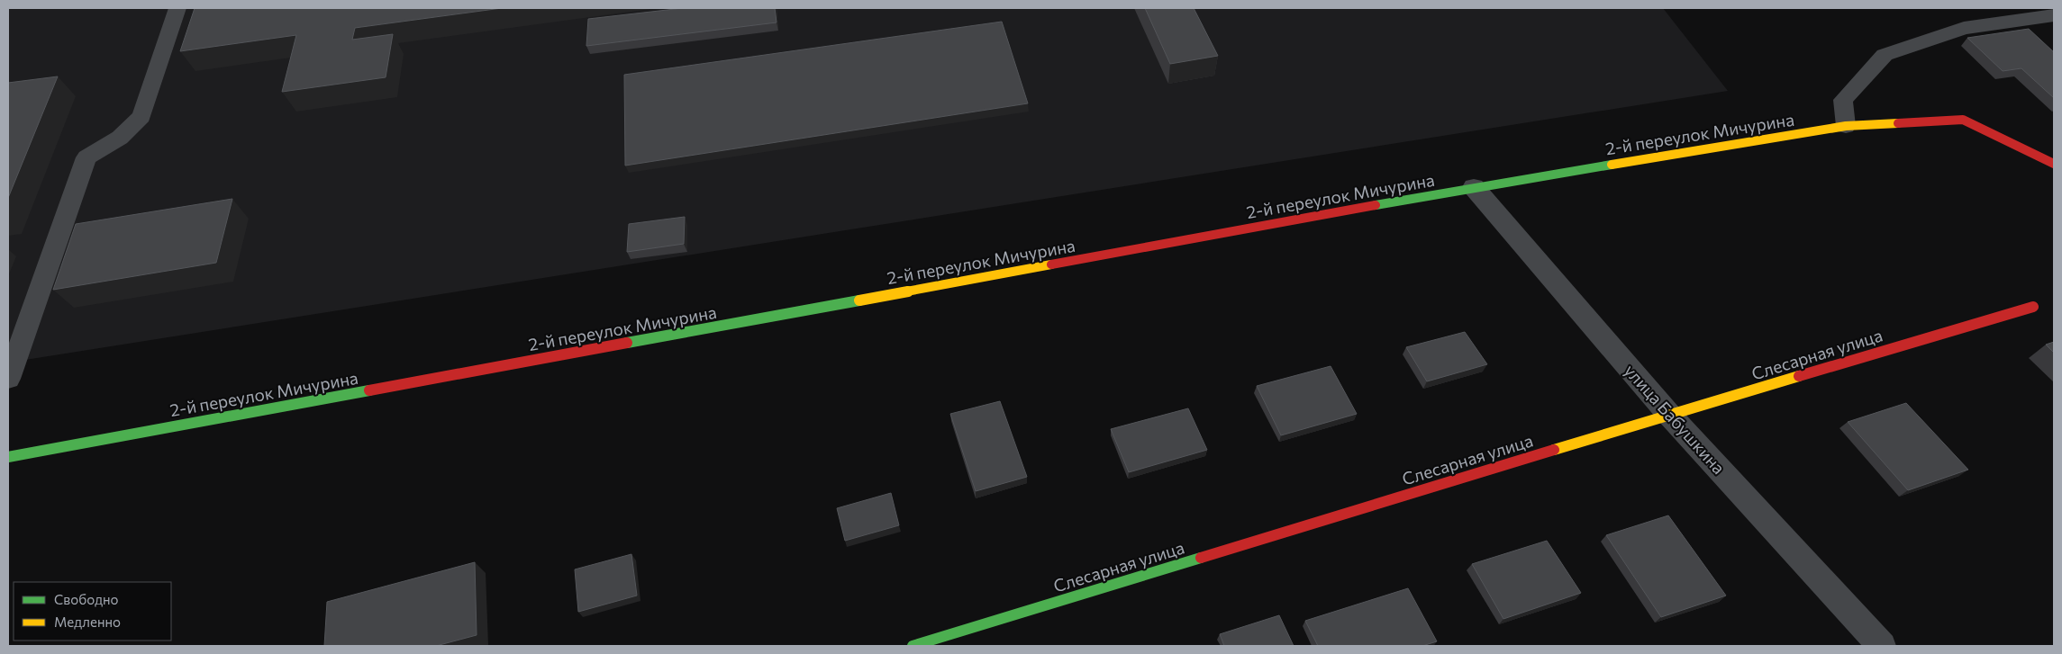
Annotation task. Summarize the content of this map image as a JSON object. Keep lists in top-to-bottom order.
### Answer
{
  "streets": {
    "street": ["2-й переулок Мичурина", "Слесарная улица", "улица Бабушкина"]
  },
  "crossings": [
    ["2-й переулок Мичурина", "улица Бабушкина"],
    ["Слесарная улица", "улица Бабушкина"]
  ],
  "legend": ["Свободно", "Медленно"]
}
